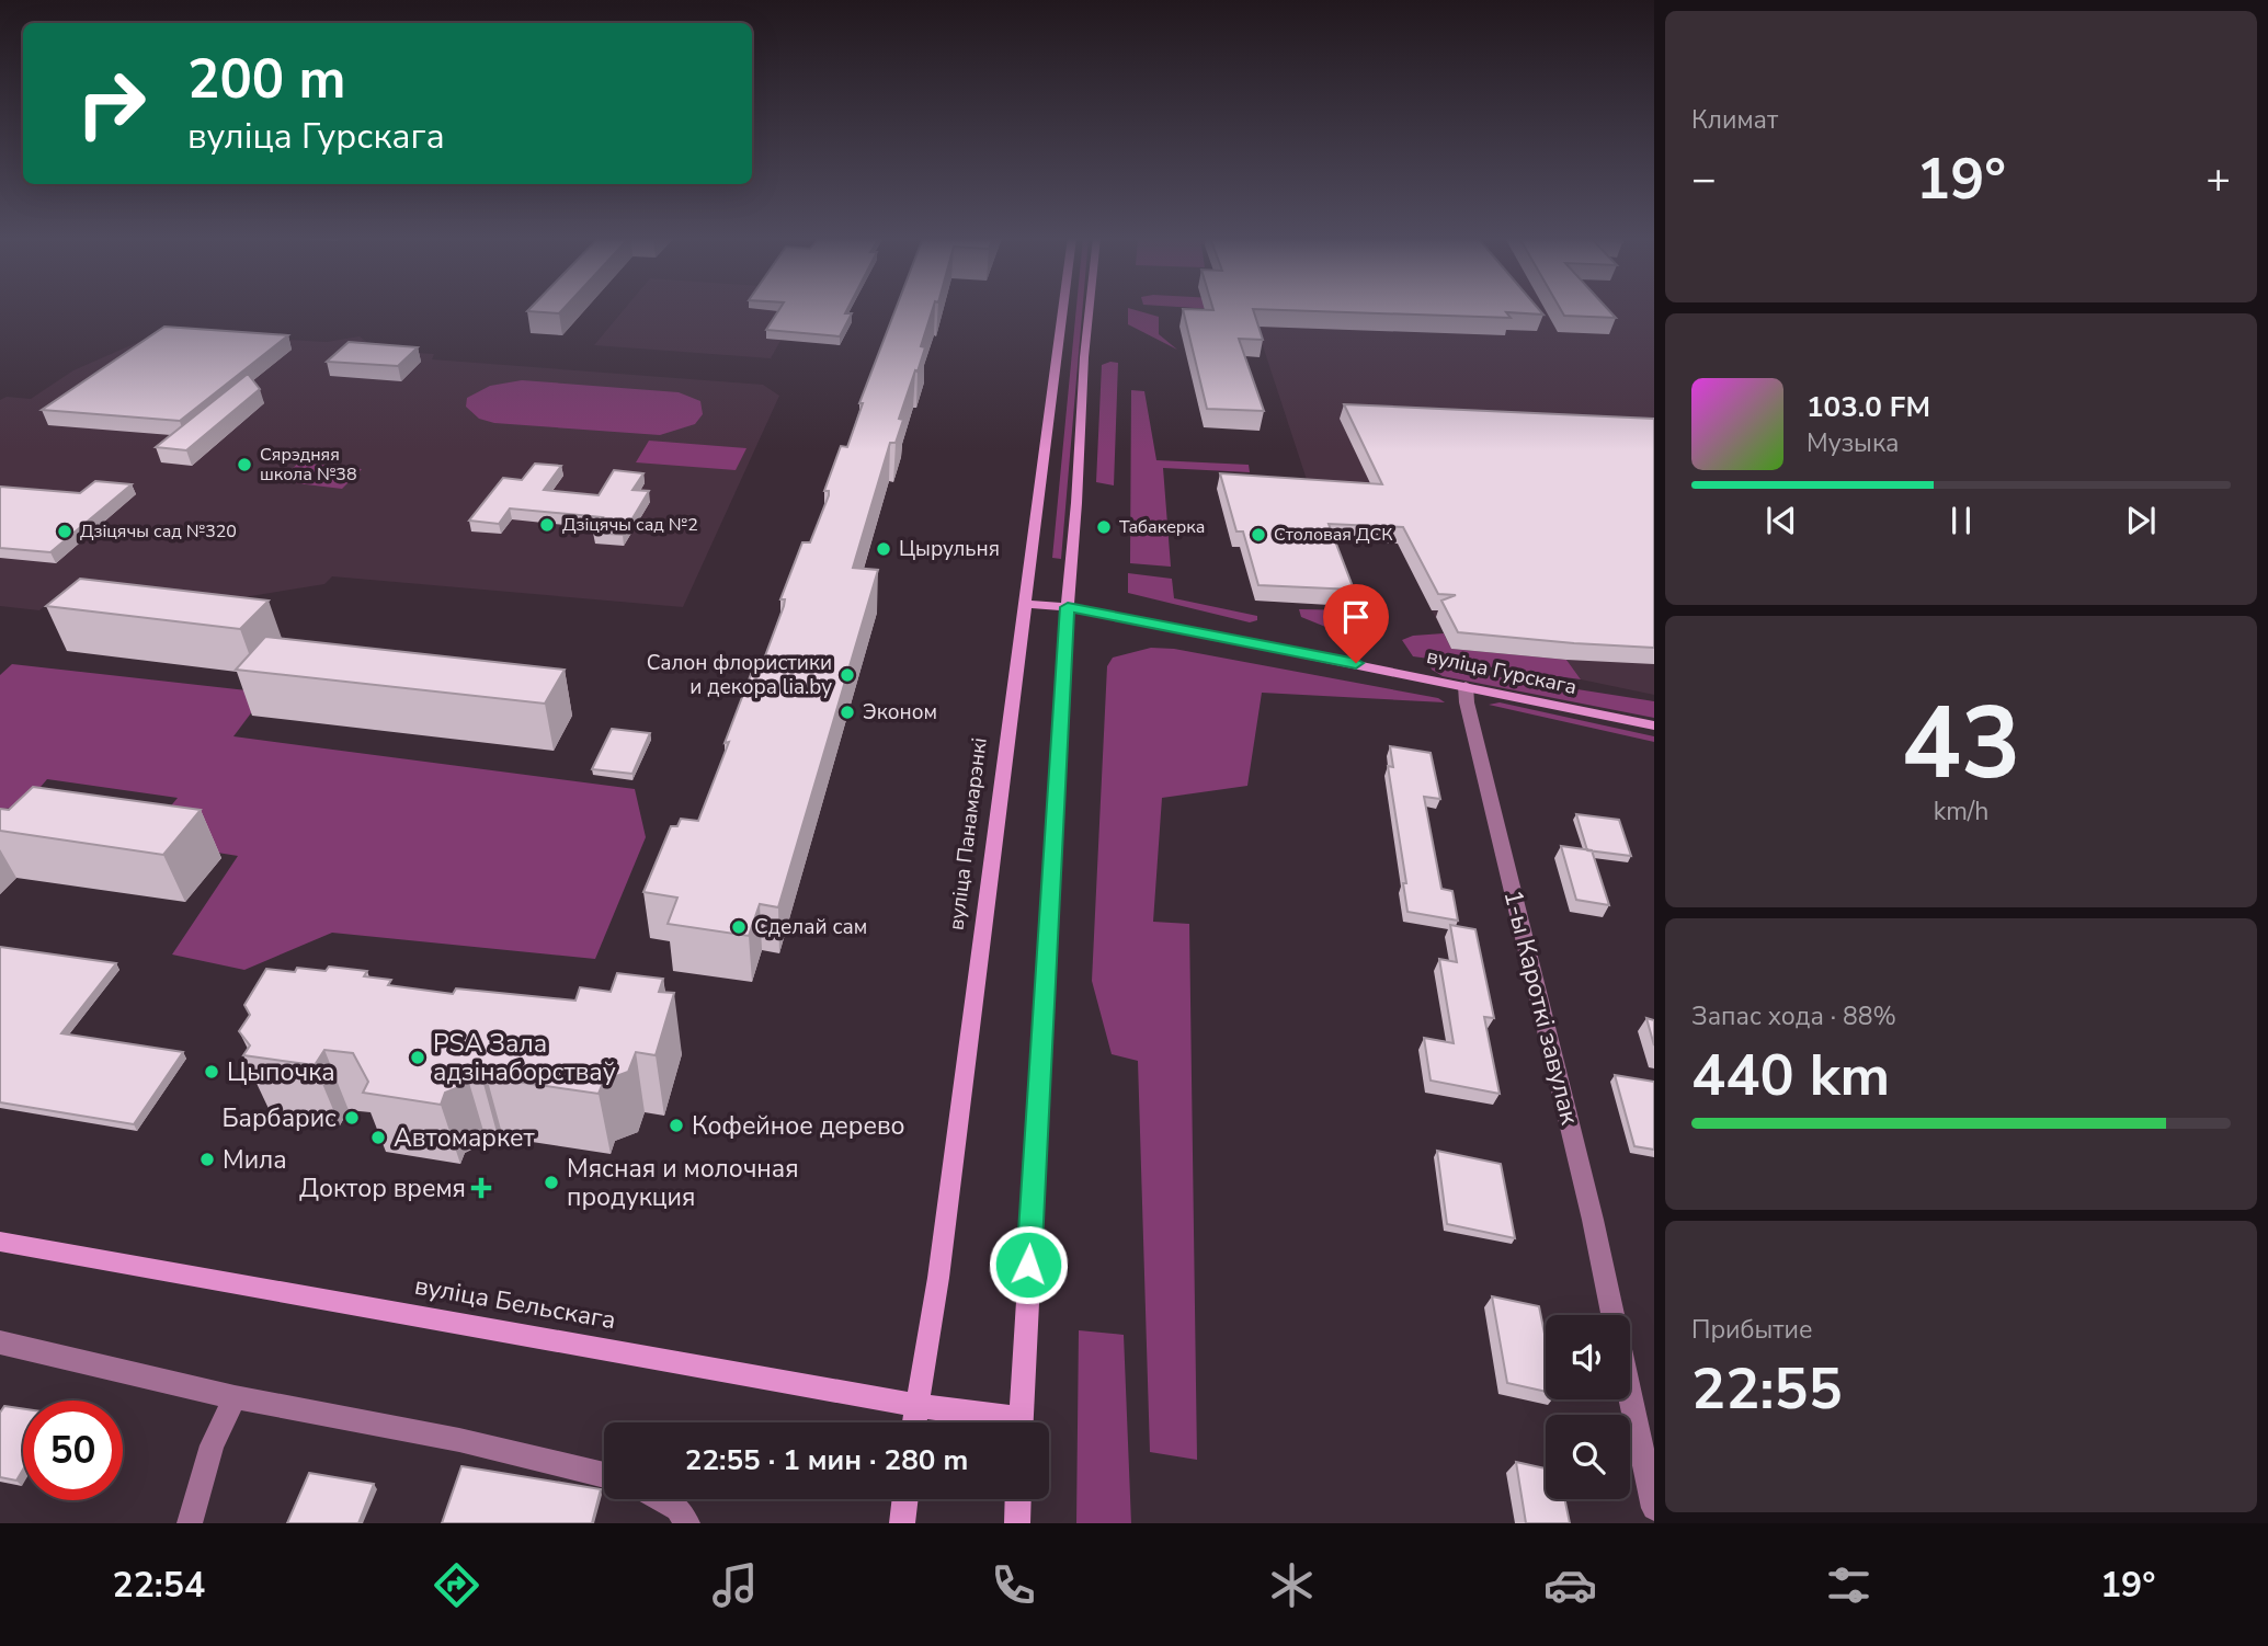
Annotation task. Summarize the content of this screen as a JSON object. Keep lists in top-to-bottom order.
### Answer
{
  "streets": {
    "main road": ["вуліца Гурскага", "вуліца Панамарэнкі", "вуліца Бельскага"],
    "street": ["1-ы Кароткі завулак"]
  },
  "crossings": [
    ["вуліца Гурскага", "вуліца Панамарэнкі"],
    ["вуліца Гурскага", "1-ы Кароткі завулак"],
    ["вуліца Панамарэнкі", "вуліца Бельскага"]
  ],
  "places": {
    "other": [
      "Сярэдняя школа №38",
      "Дзіцячы сад №2",
      "Табакерка",
      "Дзіцячы сад №320",
      "Столовая ДСК",
      "Цырульня",
      "Салон флористики и декора lia.by",
      "Эконом",
      "Сделай сам",
      "PSA Зала адзінаборстваў",
      "Цыпочка",
      "Барбарис",
      "Кофейное дерево",
      "Автомаркет",
      "Мила",
      "Мясная и молочная продукция"
    ],
    "health": ["Доктор время"]
  },
  "page": {
    "tile": [
      "Климат",
      ["43", "km/h"],
      ["Запас хода · 88%", "440 km"],
      ["Прибытие", "22:55"]
    ],
    "turn": ["200 m", "вуліца Гурскага"],
    "heat": ["−", "19°", "+"],
    "song": ["103.0 FM", "Музыка"],
    "limit": "50",
    "trip": "22:55 · 1 мин · 280 m",
    "tabs": ["22:54", "19°"]
  }
}
